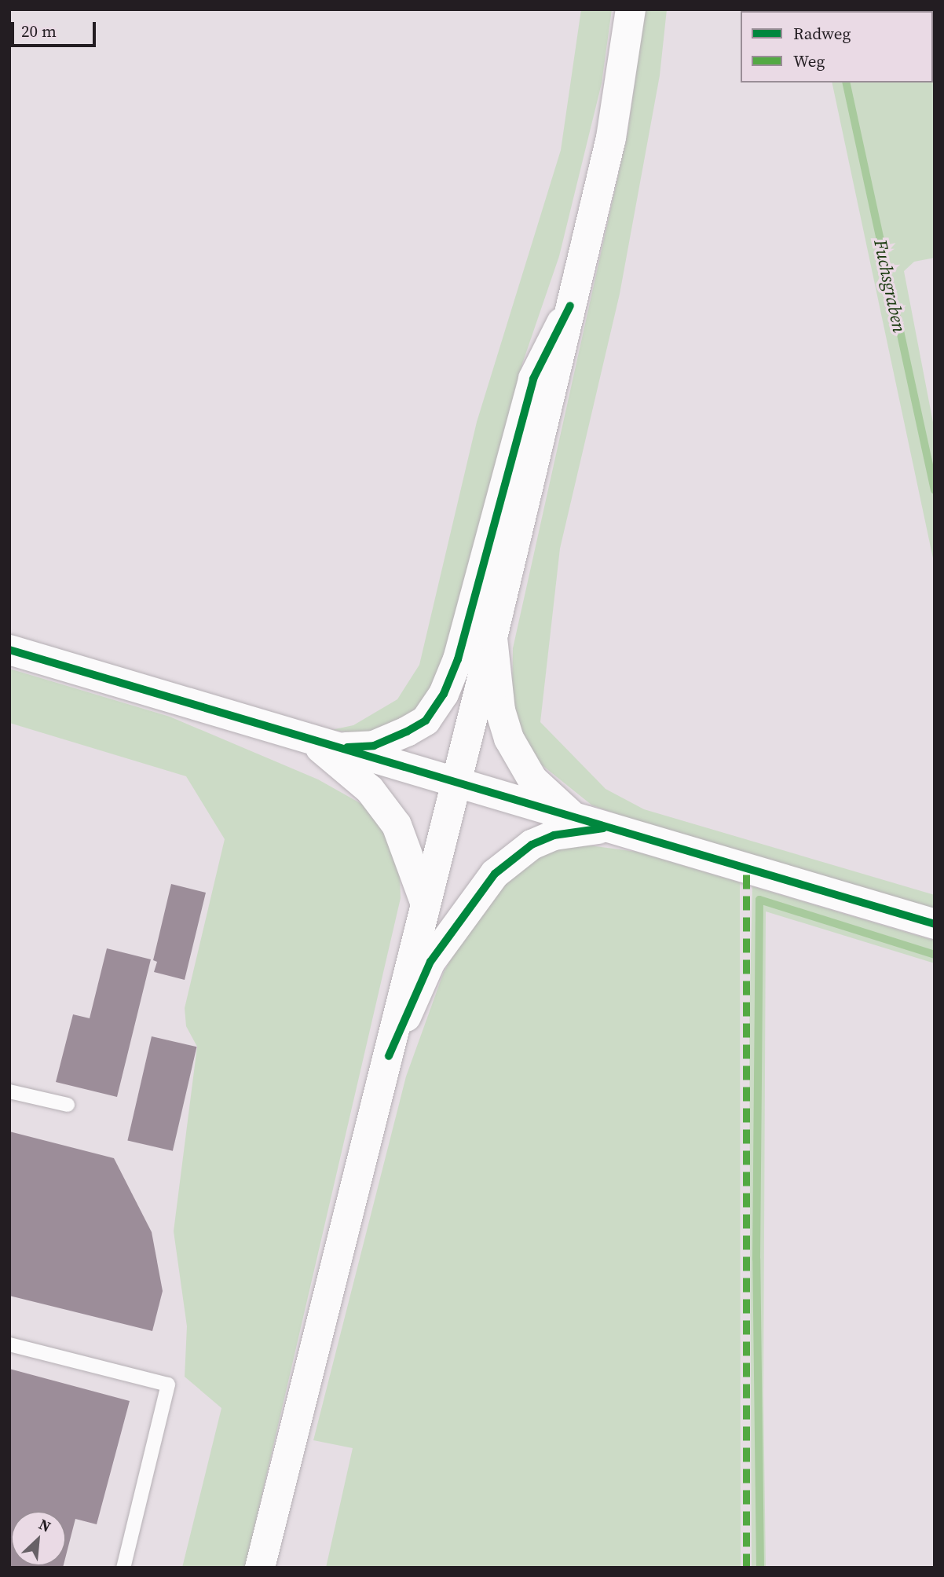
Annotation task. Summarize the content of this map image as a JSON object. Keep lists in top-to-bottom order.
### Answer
{
  "water": ["Fuchsgraben"],
  "legend": ["Radweg", "Weg"],
  "scale_bar": "20 m",
  "north": "top right"
}
